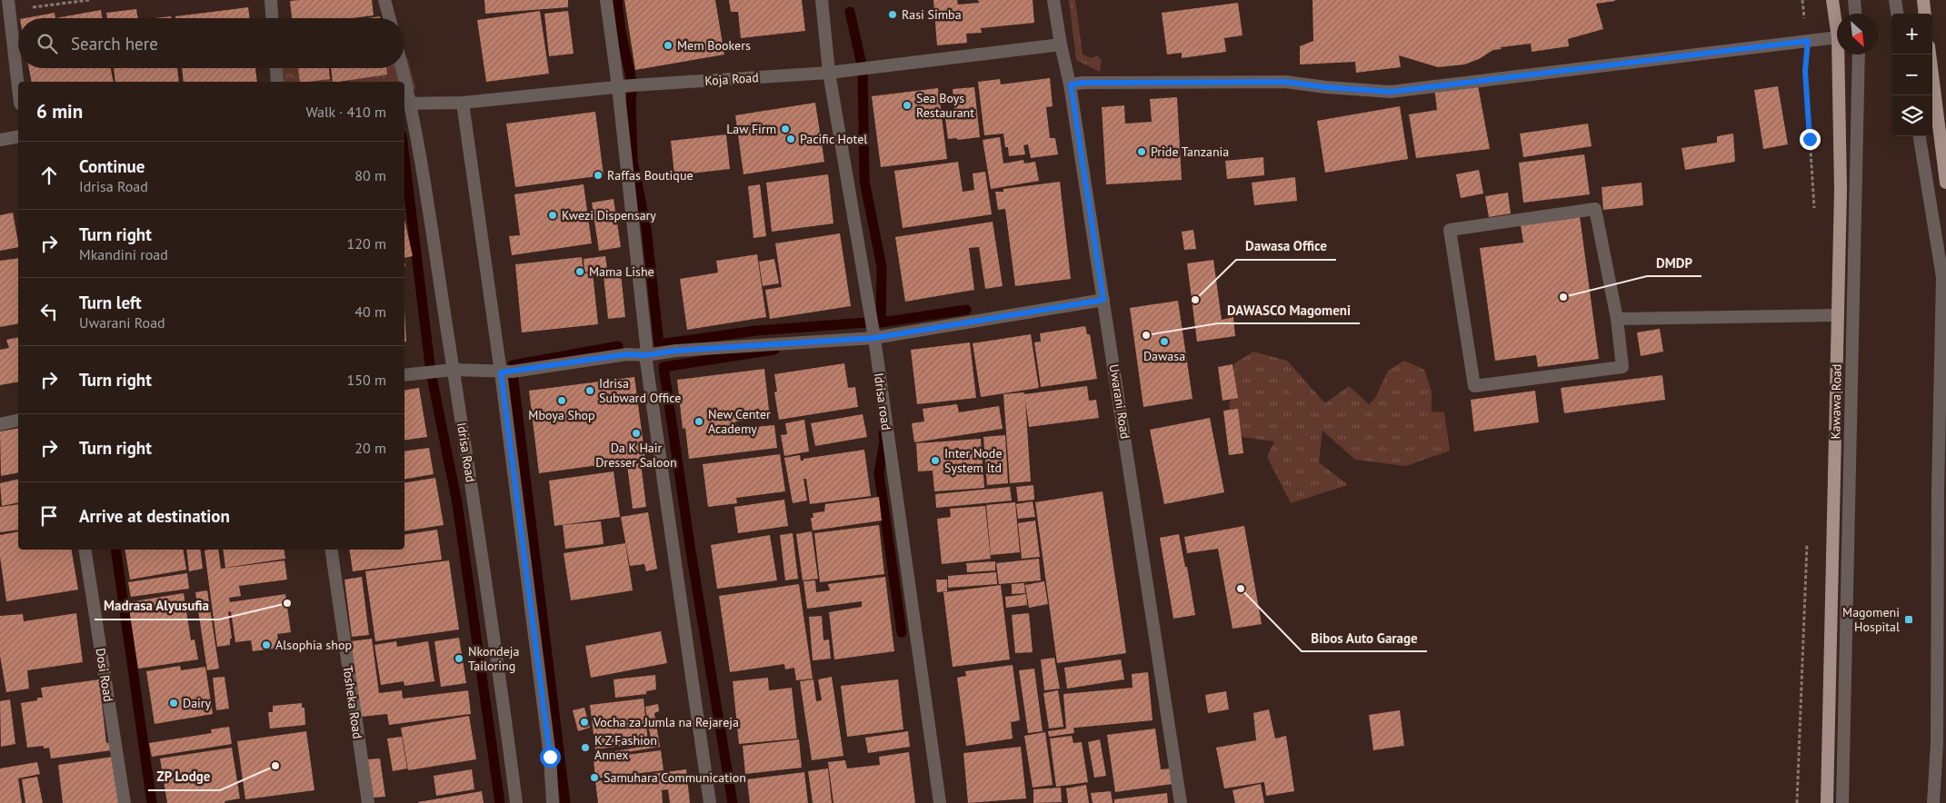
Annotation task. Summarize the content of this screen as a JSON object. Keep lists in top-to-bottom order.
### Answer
{
  "streets": {
    "main road": ["Kawawa Road"],
    "street": [
      "Koja Road",
      "Idrisa road",
      "Uwarani Road",
      "Idrisa Road",
      "Dosi Road",
      "Tosheka Road"
    ]
  },
  "crossings": [
    ["Koja Road", "Idrisa road"],
    ["Koja Road", "Uwarani Road"],
    ["Koja Road", "Idrisa Road"]
  ],
  "places": {
    "other": [
      "Rasi Simba",
      "Mem Bookers",
      "Sea Boys Restaurant",
      "Law Firm",
      "Pacific Hotel",
      "Pride Tanzania",
      "Raffas Boutique",
      "Kwezi Dispensary",
      "Mama Lishe",
      "DMDP",
      "Dawasa Office",
      "DAWASCO Magomeni",
      "Dawasa",
      "Idrisa Subward Office",
      "Mboya Shop",
      "New Center Academy",
      "Da K Hair Dresser Saloon",
      "Inter Node System ltd",
      "Bibos Auto Garage",
      "Madrasa Alyusufia",
      "Alsophia shop",
      "Nkondeja Tailoring",
      "Dairy",
      "Vocha za Jumla na Rejareja",
      "K Z Fashion Annex",
      "ZP Lodge",
      "Samuhara Communication"
    ],
    "transit": ["Magomeni Hospital"]
  },
  "north": "bottom right",
  "page": {
    "map_buttons": ["+", "−"],
    "search": "Search here",
    "heading": ["6 min", "Walk · 410 m"],
    "list": [
      ["Continue", "Idrisa Road", "80 m"],
      ["Turn right", "Mkandini road", "120 m"],
      ["Turn left", "Uwarani Road", "40 m"],
      ["Turn right", "150 m"],
      ["Turn right", "20 m"],
      "Arrive at destination"
    ]
  }
}
